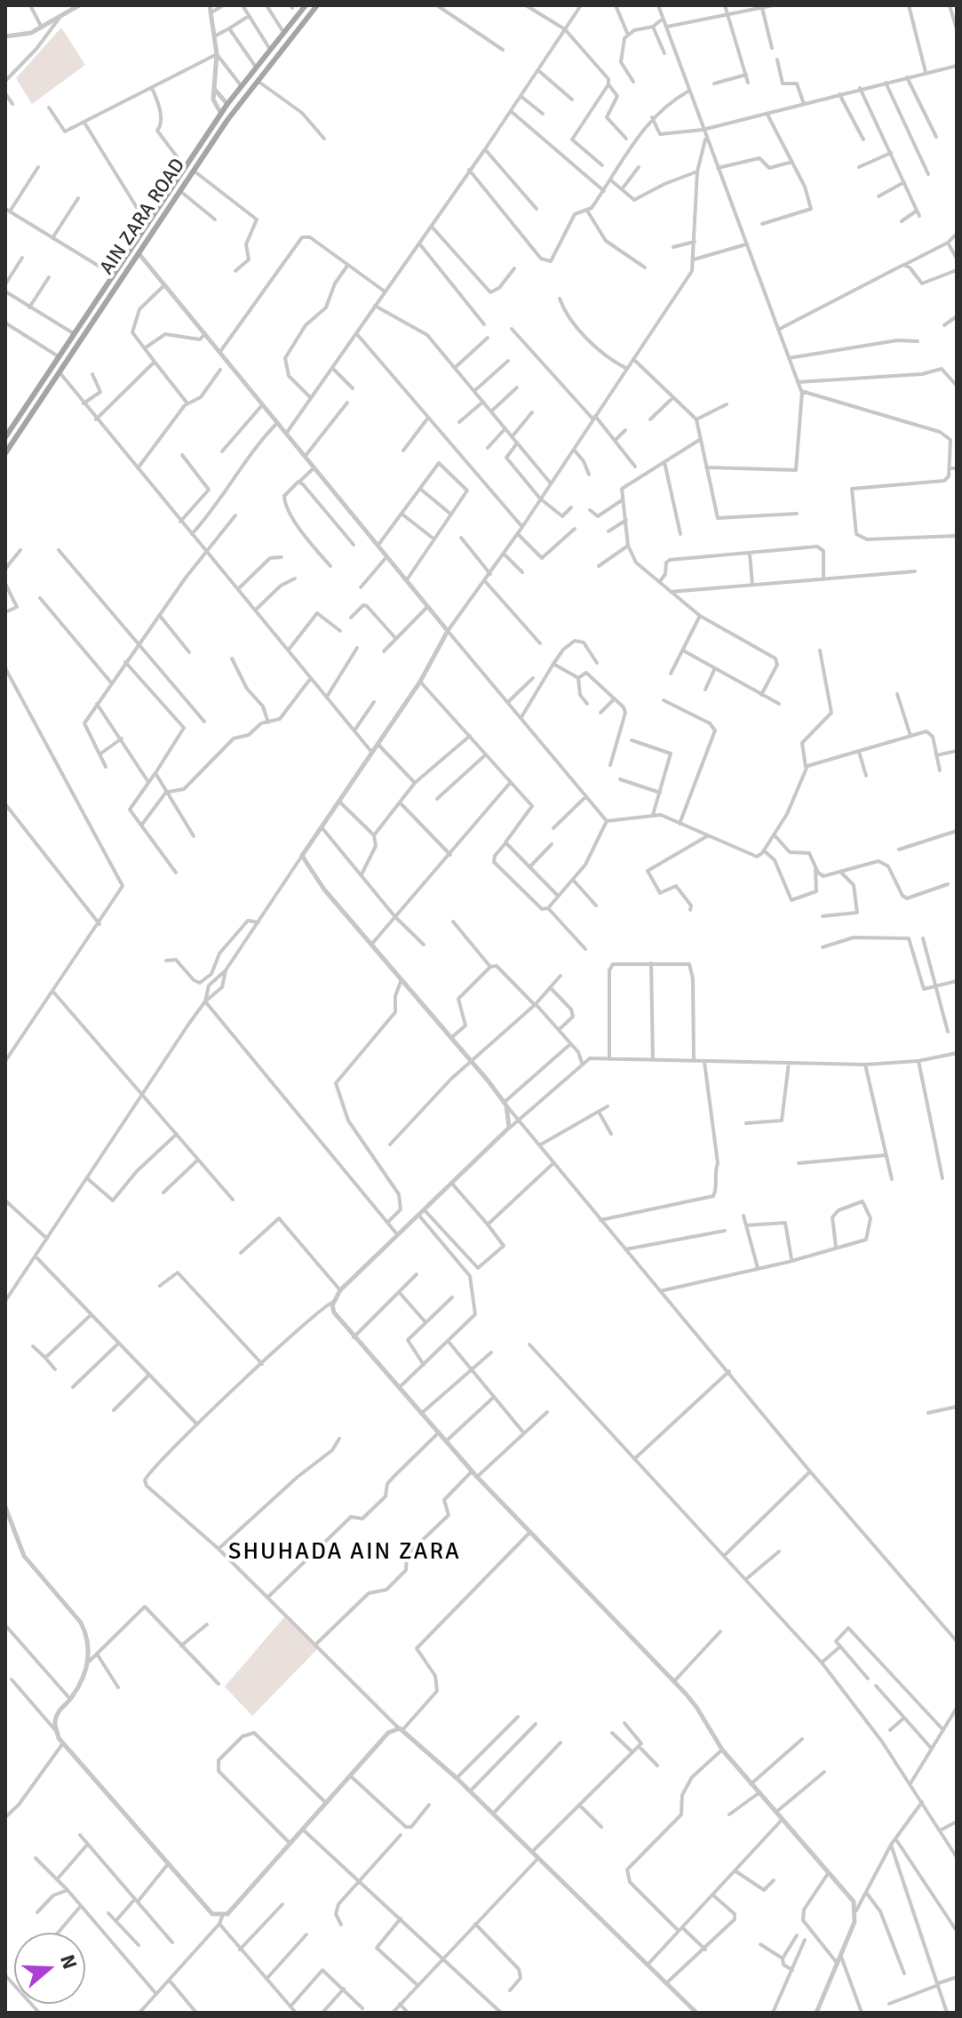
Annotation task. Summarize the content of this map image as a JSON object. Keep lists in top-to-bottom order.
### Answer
{
  "streets": {
    "main road": ["AIN ZARA ROAD"]
  },
  "districts": ["SHUHADA AIN ZARA"],
  "north": "right"
}
